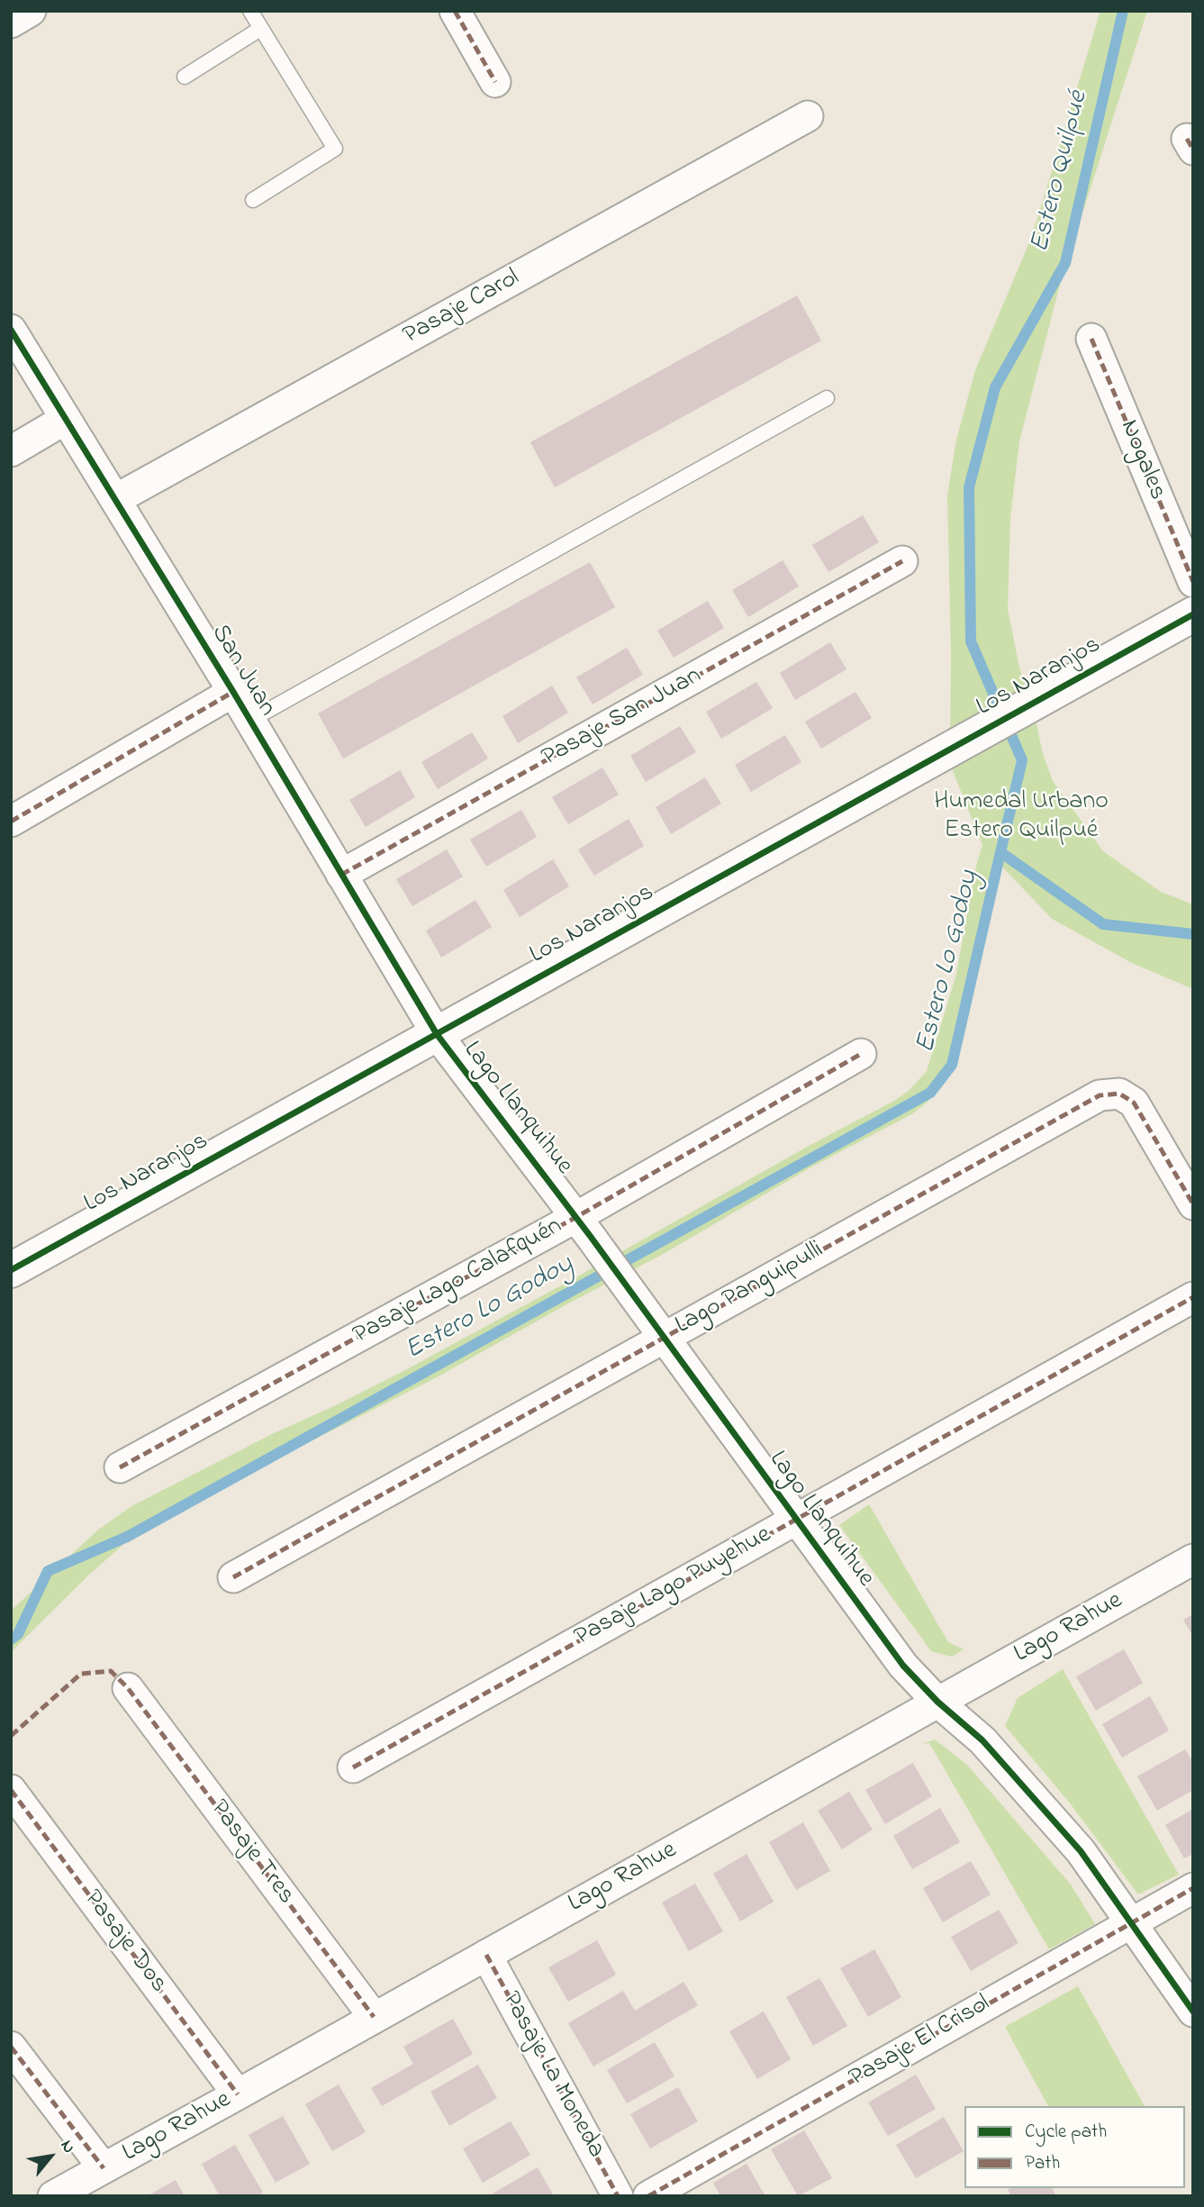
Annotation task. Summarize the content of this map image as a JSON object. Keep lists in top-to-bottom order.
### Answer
{
  "streets": {
    "street": [
      "Pasaje Carol",
      "Nogales",
      "San Juan",
      "Los Naranjos",
      "Pasaje San Juan",
      "Lago Llanquihue",
      "Pasaje Lago Calafquén",
      "Lago Panguipulli",
      "Pasaje Lago Puyehue",
      "Lago Rahue",
      "Pasaje Tres",
      "Pasaje Dos",
      "Pasaje El Crisol",
      "Pasaje La Moneda"
    ]
  },
  "crossings": [
    ["Pasaje Carol", "San Juan"],
    ["San Juan", "Los Naranjos"],
    ["San Juan", "Pasaje San Juan"],
    ["San Juan", "Lago Llanquihue"],
    ["Los Naranjos", "Lago Llanquihue"],
    ["Lago Llanquihue", "Pasaje Lago Calafquén"],
    ["Lago Llanquihue", "Lago Panguipulli"],
    ["Lago Llanquihue", "Pasaje Lago Puyehue"],
    ["Lago Llanquihue", "Lago Rahue"],
    ["Lago Llanquihue", "Pasaje El Crisol"],
    ["Lago Rahue", "Pasaje Tres"],
    ["Lago Rahue", "Pasaje Dos"],
    ["Lago Rahue", "Pasaje La Moneda"]
  ],
  "water": ["Estero Quilpué", "Estero Lo Godoy"],
  "parks": ["Humedal Urbano Estero Quilpué"],
  "legend": ["Cycle path", "Path"],
  "north": "top right"
}
